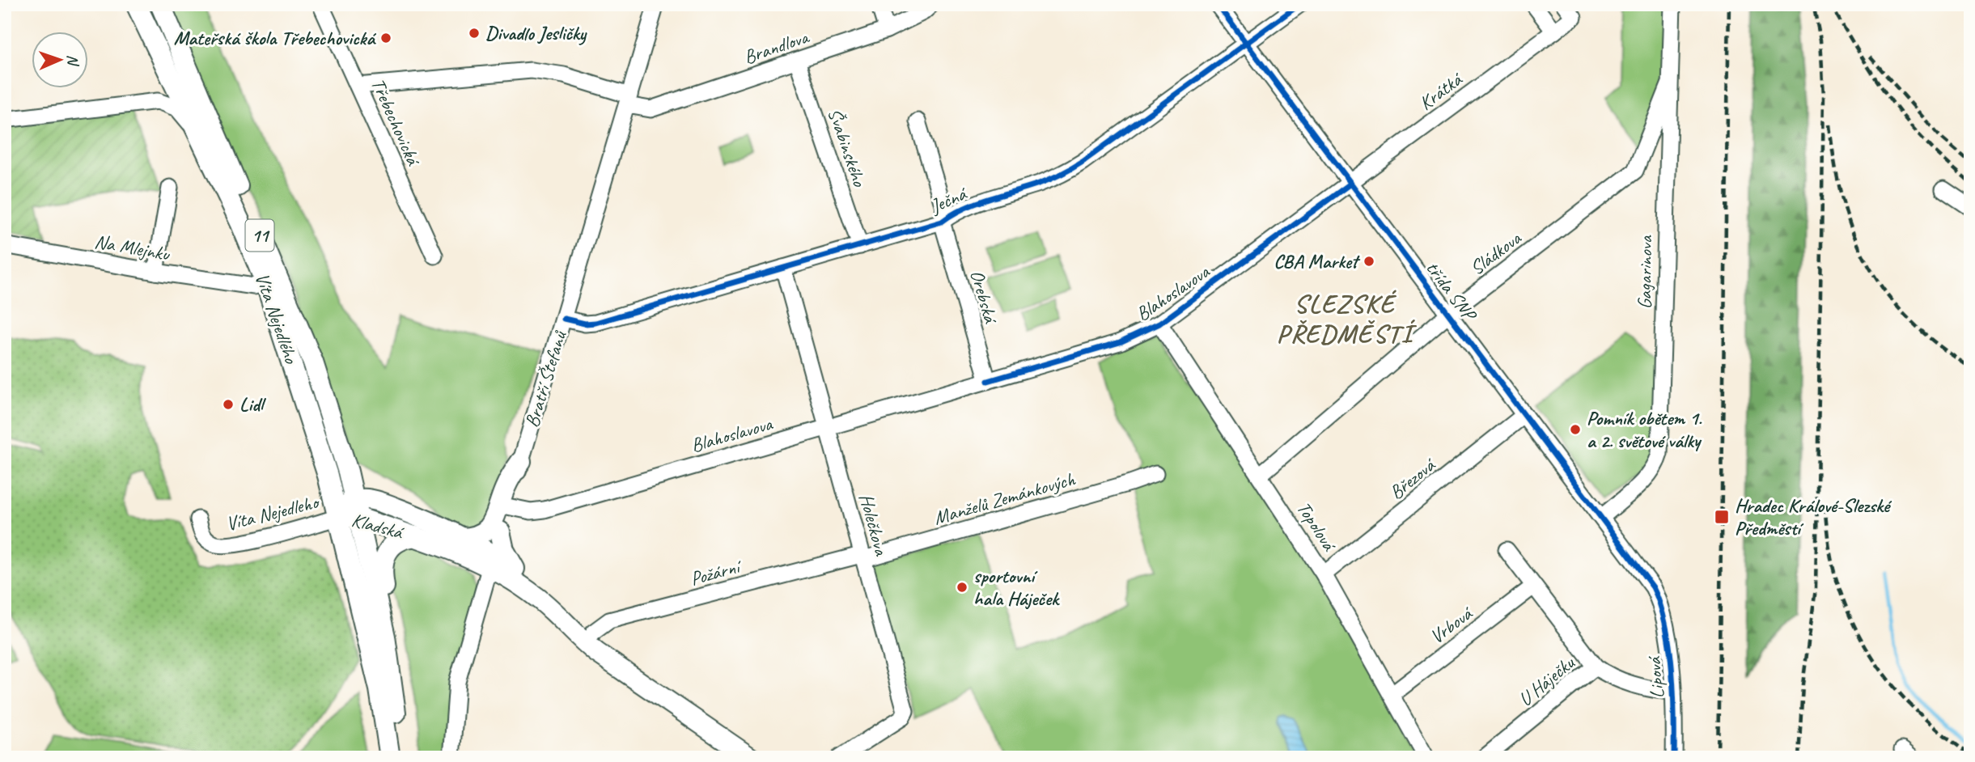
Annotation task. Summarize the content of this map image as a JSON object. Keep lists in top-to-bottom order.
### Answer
{
  "streets": {
    "main road": ["11", "Víta Nejedlého", "Kladská"],
    "street": [
      "Brandlova",
      "Krátká",
      "Třebechovická",
      "Švabinského",
      "Ječná",
      "Na Mlejnku",
      "Sládkova",
      "Gagarinova",
      "třída SNP",
      "Blahoslavova",
      "Orebská",
      "Bratří Štefanů",
      "Březová",
      "Manželů Zemánkových",
      "Víta Nejedleho",
      "Holečkova",
      "Topolová",
      "Požární",
      "Vrbová",
      "Lipová",
      "U Háječku"
    ]
  },
  "crossings": [
    ["Brandlova", "Třebechovická"],
    ["Brandlova", "Švabinského"],
    ["Brandlova", "Bratří Štefanů"],
    ["Krátká", "třída SNP"],
    ["Krátká", "Blahoslavova"],
    ["Švabinského", "Ječná"],
    ["Ječná", "třída SNP"],
    ["Ječná", "Orebská"],
    ["Ječná", "Bratří Štefanů"],
    ["Ječná", "Holečkova"],
    ["11", "Víta Nejedlého"],
    ["11", "Víta Nejedleho"],
    ["11", "Kladská"],
    ["Sládkova", "Gagarinova"],
    ["Sládkova", "třída SNP"],
    ["Sládkova", "Topolová"],
    ["Gagarinova", "třída SNP"],
    ["třída SNP", "Blahoslavova"],
    ["třída SNP", "Březová"],
    ["třída SNP", "Lipová"],
    ["Blahoslavova", "Orebská"],
    ["Blahoslavova", "Bratří Štefanů"],
    ["Blahoslavova", "Holečkova"],
    ["Blahoslavova", "Topolová"],
    ["Víta Nejedlého", "Víta Nejedleho"],
    ["Víta Nejedlého", "Kladská"],
    ["Bratří Štefanů", "Kladská"],
    ["Březová", "Topolová"],
    ["Manželů Zemánkových", "Holečkova"],
    ["Manželů Zemánkových", "Požární"],
    ["Víta Nejedleho", "Kladská"],
    ["Holečkova", "Požární"],
    ["Kladská", "Požární"],
    ["Topolová", "Vrbová"],
    ["Lipová", "U Háječku"]
  ],
  "districts": ["SLEZSKÉ PŘEDMĚSTÍ"],
  "places": {
    "other": [
      "Divadlo Jesličky",
      "Mateřská škola Třebechovická",
      "CBA Market",
      "Lidl",
      "Pomník obětem 1. a 2. světové války",
      "sportovní hala Háječek"
    ],
    "transit": ["Hradec Králové-Slezské Předměstí"]
  },
  "north": "right"
}
